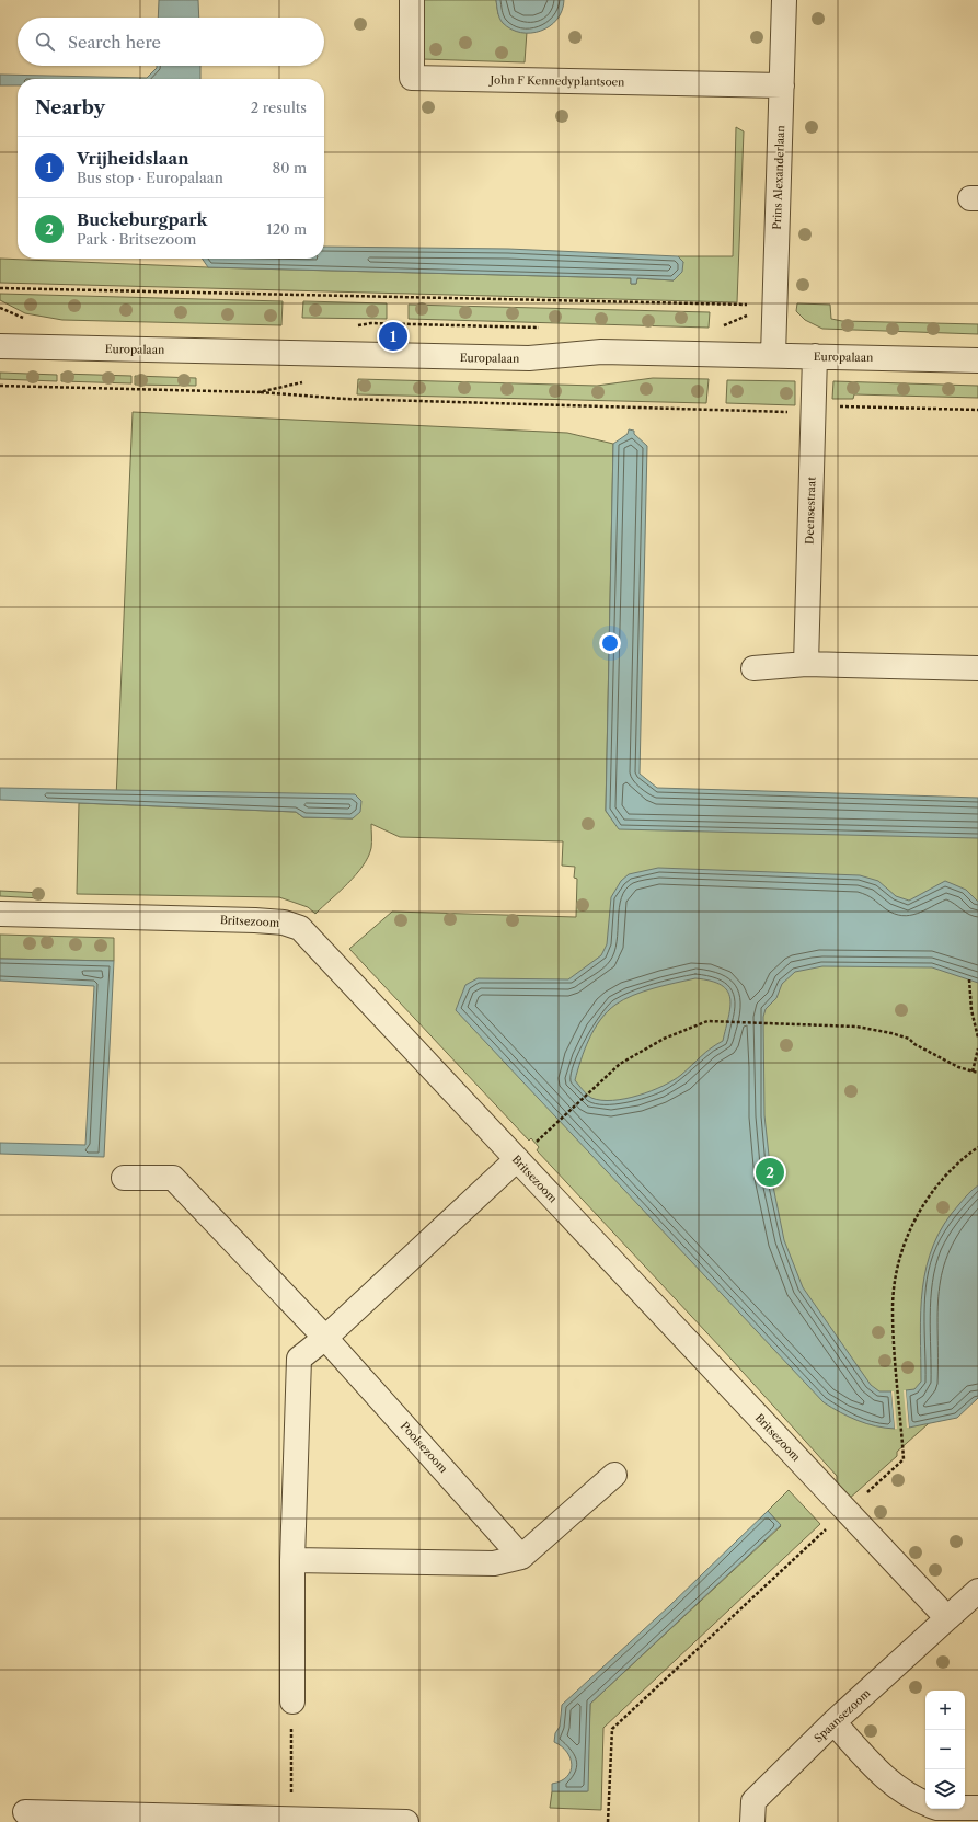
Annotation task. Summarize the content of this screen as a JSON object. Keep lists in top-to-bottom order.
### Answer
{
  "streets": {
    "street": [
      "John F Kennedyplantsoen",
      "Prins Alexanderlaan",
      "Europalaan",
      "Deensestraat",
      "Britsezoom",
      "Poolsezoom",
      "Spaansezoom"
    ]
  },
  "crossings": [
    ["John F Kennedyplantsoen", "Prins Alexanderlaan"],
    ["Prins Alexanderlaan", "Europalaan"],
    ["Europalaan", "Deensestraat"],
    ["Britsezoom", "Spaansezoom"]
  ],
  "page": {
    "search": "Search here",
    "heading": ["Nearby", "2 results"],
    "list": [
      {
        "mark": "1",
        "name": "Vrijheidslaan",
        "note": "Bus stop · Europalaan",
        "value": "80 m"
      },
      {
        "mark": "2",
        "name": "Buckeburgpark",
        "note": "Park · Britsezoom",
        "value": "120 m"
      }
    ],
    "pins": ["1", "2"],
    "map_buttons": ["+", "−"]
  }
}
